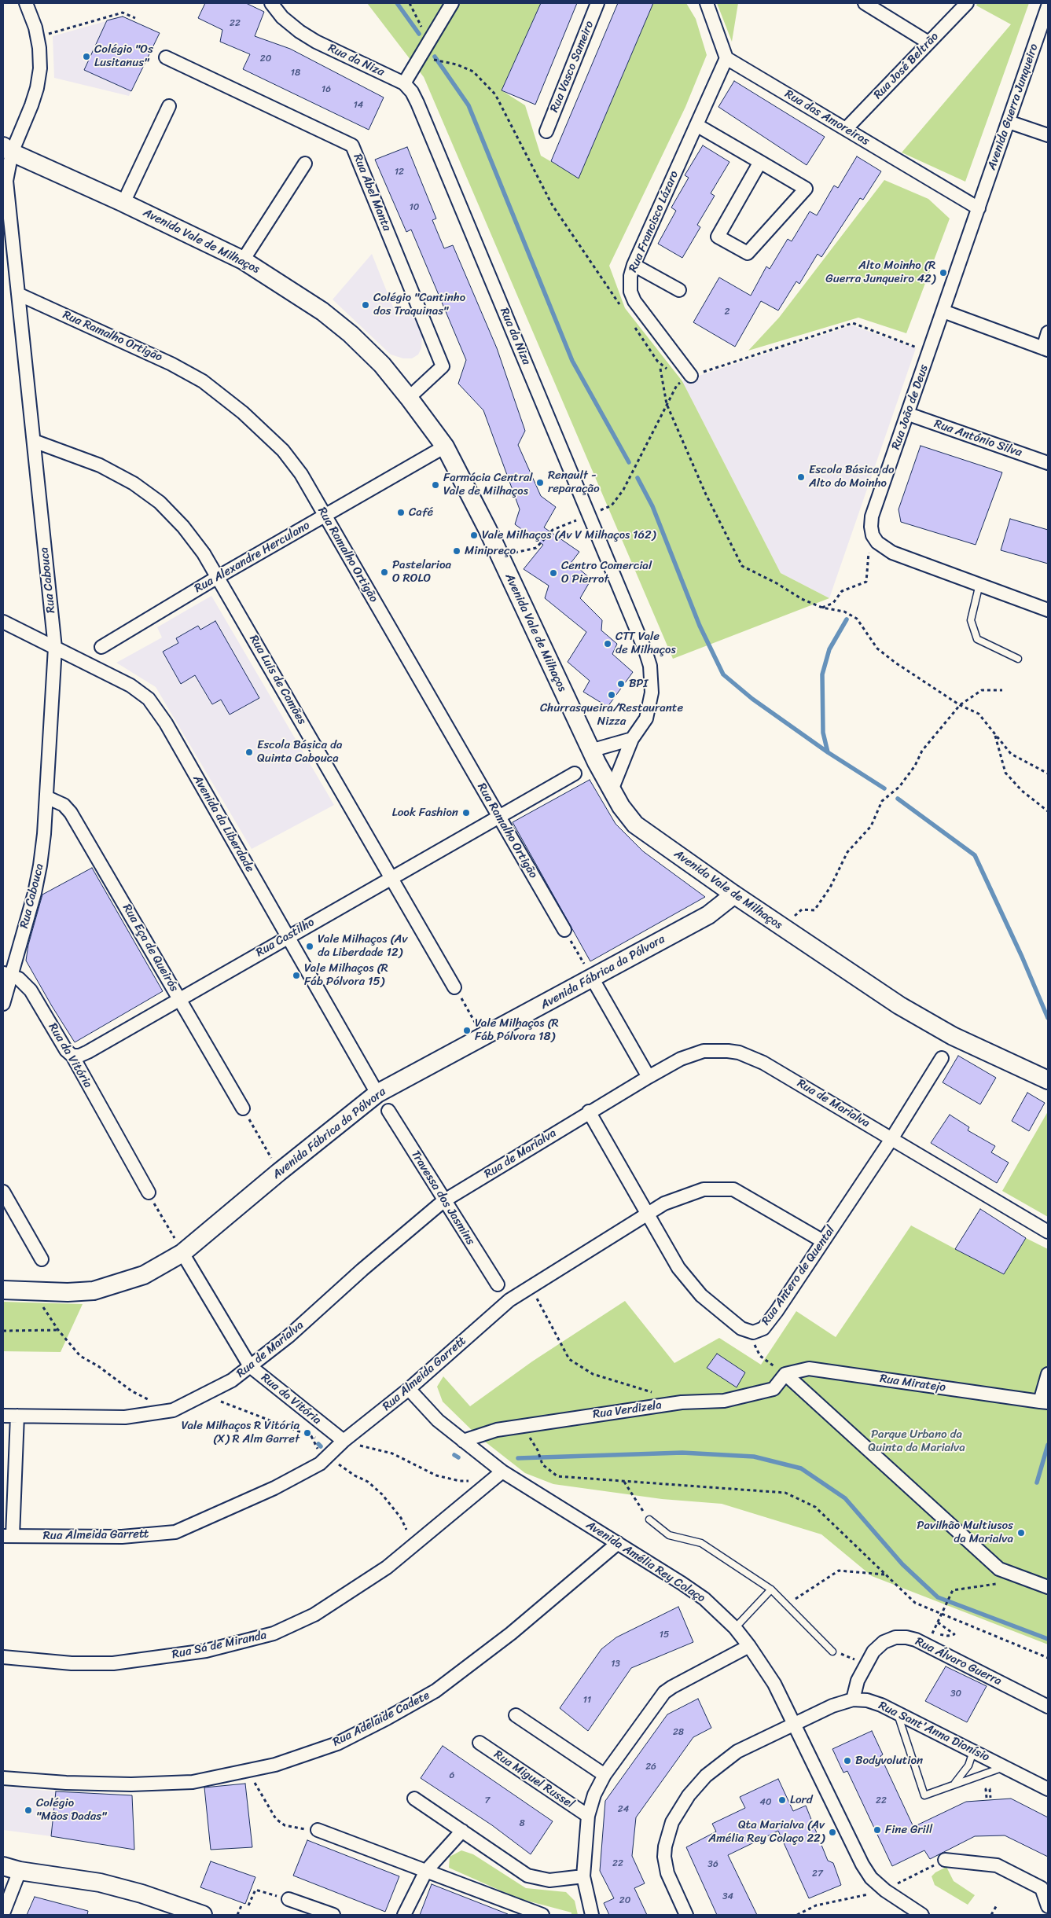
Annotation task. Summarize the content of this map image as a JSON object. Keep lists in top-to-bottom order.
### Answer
{
  "streets": {
    "street": [
      "Rua da Niza",
      "Rua José Beltrão",
      "Rua Vasco Sameiro",
      "Avenida Guerra Junqueiro",
      "Rua das Amoreiras",
      "Rua Abel Manta",
      "Rua Francisco Lázaro",
      "Avenida Vale de Milhaços",
      "Rua Ramalho Ortigão",
      "Rua João de Deus",
      "Rua António Silva",
      "Rua Alexandre Herculano",
      "Rua Cabouca",
      "Rua Luis de Camões",
      "Avenida da Liberdade",
      "Rua Castilho",
      "Rua Eça de Queirós",
      "Avenida Fábrica da Pólvora",
      "Rua da Vitória",
      "Rua de Marialva",
      "Travessa dos Jasmins",
      "Rua Antero de Quental",
      "Rua Almeida Garrett",
      "Rua Miratejo",
      "Rua Verdizela",
      "Avenida Amélia Rey Colaço",
      "Rua Sá de Miranda",
      "Rua Álvaro Guerra",
      "Rua Adelaide Cadete",
      "Rua Sant'Anna Dionísio",
      "Rua Miguel Russel"
    ]
  },
  "crossings": [
    ["Rua da Niza", "Avenida Vale de Milhaços"],
    ["Rua José Beltrão", "Rua das Amoreiras"],
    ["Avenida Guerra Junqueiro", "Rua das Amoreiras"],
    ["Avenida Guerra Junqueiro", "Rua João de Deus"],
    ["Rua das Amoreiras", "Rua Francisco Lázaro"],
    ["Rua das Amoreiras", "Rua João de Deus"],
    ["Rua Abel Manta", "Avenida Vale de Milhaços"],
    ["Avenida Vale de Milhaços", "Rua Alexandre Herculano"],
    ["Avenida Vale de Milhaços", "Rua Cabouca"],
    ["Avenida Vale de Milhaços", "Avenida Fábrica da Pólvora"],
    ["Rua Ramalho Ortigão", "Rua Alexandre Herculano"],
    ["Rua Ramalho Ortigão", "Rua Cabouca"],
    ["Rua Ramalho Ortigão", "Rua Castilho"],
    ["Rua João de Deus", "Rua António Silva"],
    ["Rua Alexandre Herculano", "Rua Luis de Camões"],
    ["Rua Cabouca", "Rua Luis de Camões"],
    ["Rua Cabouca", "Avenida da Liberdade"],
    ["Rua Cabouca", "Rua Eça de Queirós"],
    ["Rua Cabouca", "Rua da Vitória"],
    ["Rua Luis de Camões", "Rua Castilho"],
    ["Avenida da Liberdade", "Rua Castilho"],
    ["Avenida da Liberdade", "Avenida Fábrica da Pólvora"],
    ["Rua Castilho", "Rua Eça de Queirós"],
    ["Rua Castilho", "Rua da Vitória"],
    ["Avenida Fábrica da Pólvora", "Rua da Vitória"],
    ["Rua da Vitória", "Rua de Marialva"],
    ["Rua da Vitória", "Rua Almeida Garrett"],
    ["Rua de Marialva", "Travessa dos Jasmins"],
    ["Rua de Marialva", "Rua Antero de Quental"],
    ["Rua Antero de Quental", "Rua Almeida Garrett"],
    ["Rua Almeida Garrett", "Avenida Amélia Rey Colaço"],
    ["Rua Miratejo", "Rua Verdizela"],
    ["Rua Verdizela", "Avenida Amélia Rey Colaço"],
    ["Avenida Amélia Rey Colaço", "Rua Sá de Miranda"],
    ["Avenida Amélia Rey Colaço", "Rua Adelaide Cadete"],
    ["Avenida Amélia Rey Colaço", "Rua Sant'Anna Dionísio"],
    ["Avenida Amélia Rey Colaço", "Rua Miguel Russel"],
    ["Rua Álvaro Guerra", "Rua Sant'Anna Dionísio"]
  ],
  "parks": ["Parque Urbano da Quinta da Marialva"],
  "places": [
    "Colégio \"Os Lusitanus\"",
    "Alto Moinho (R Guerra Junqueiro 42)",
    "Colégio \"Cantinho dos Traquinas\"",
    "Escola Básica do Alto do Moinho",
    "Renault - reparação",
    "Farmácia Central Vale de Milhaços",
    "Café",
    "Vale Milhaços (Av V Milhaços 162)",
    "Minipreço",
    "Pastelarioa O ROLO",
    "Centro Comercial O Pierrot",
    "CTT Vale de Milhaços",
    "BPI",
    "Churrasqueira/Restaurante Nizza",
    "Escola Básica da Quinta Cabouca",
    "Look Fashion",
    "Vale Milhaços (Av da Liberdade 12)",
    "Vale Milhaços (R Fáb Pólvora 15)",
    "Vale Milhaços (R Fáb Pólvora 18)",
    "Vale Milhaços R Vitória (X) R Alm Garret",
    "Pavilhão Multiusos da Marialva",
    "Bodyvolution",
    "Lord",
    "Colégio \"Mãos Dadas\"",
    "Fine Grill",
    "Qta Marialva (Av Amélia Rey Colaço 22)"
  ],
  "house_numbers": [
    "22",
    "20",
    "18",
    "16",
    "14",
    "12",
    "10",
    "2",
    "15",
    "13",
    "30",
    "11",
    "28",
    "26",
    "6",
    "7",
    "22",
    "40",
    "24",
    "8",
    "22",
    "36",
    "27",
    "34",
    "20"
  ]
}
